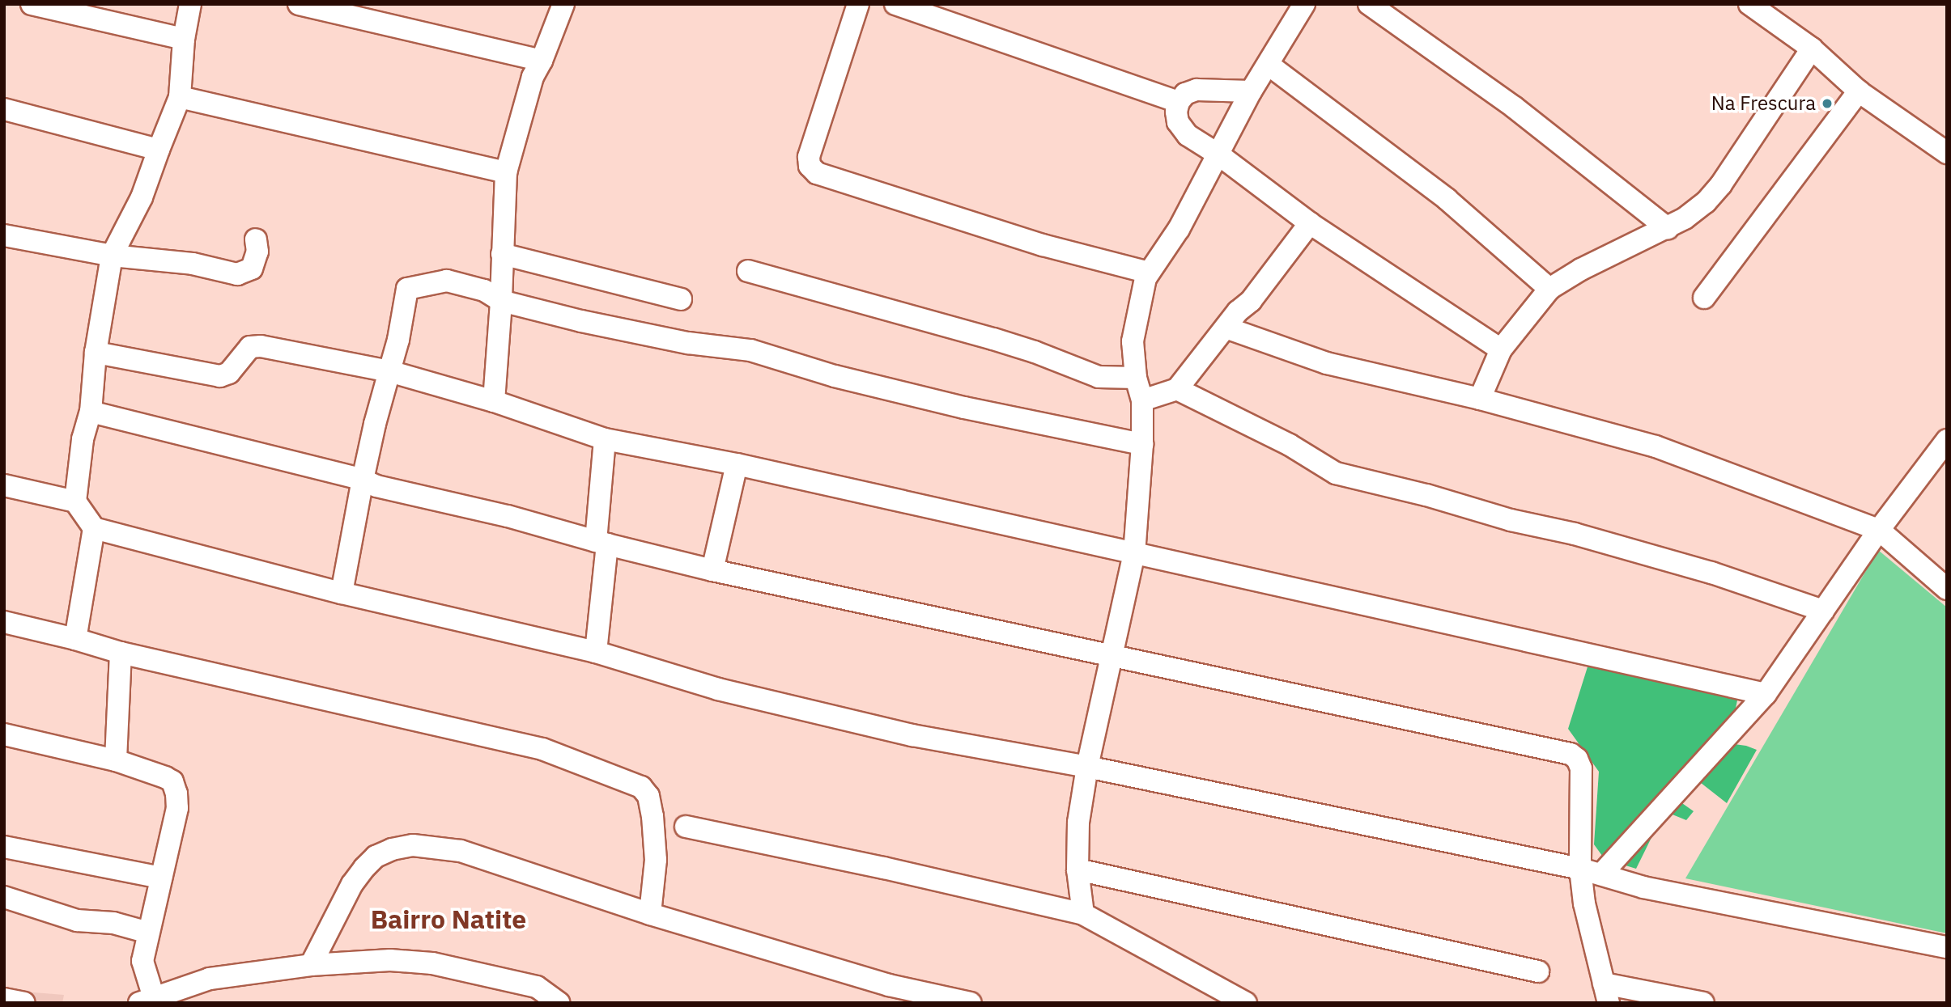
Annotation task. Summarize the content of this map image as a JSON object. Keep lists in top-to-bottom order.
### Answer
{
  "districts": ["Bairro Natite"],
  "places": ["Na Frescura"]
}
